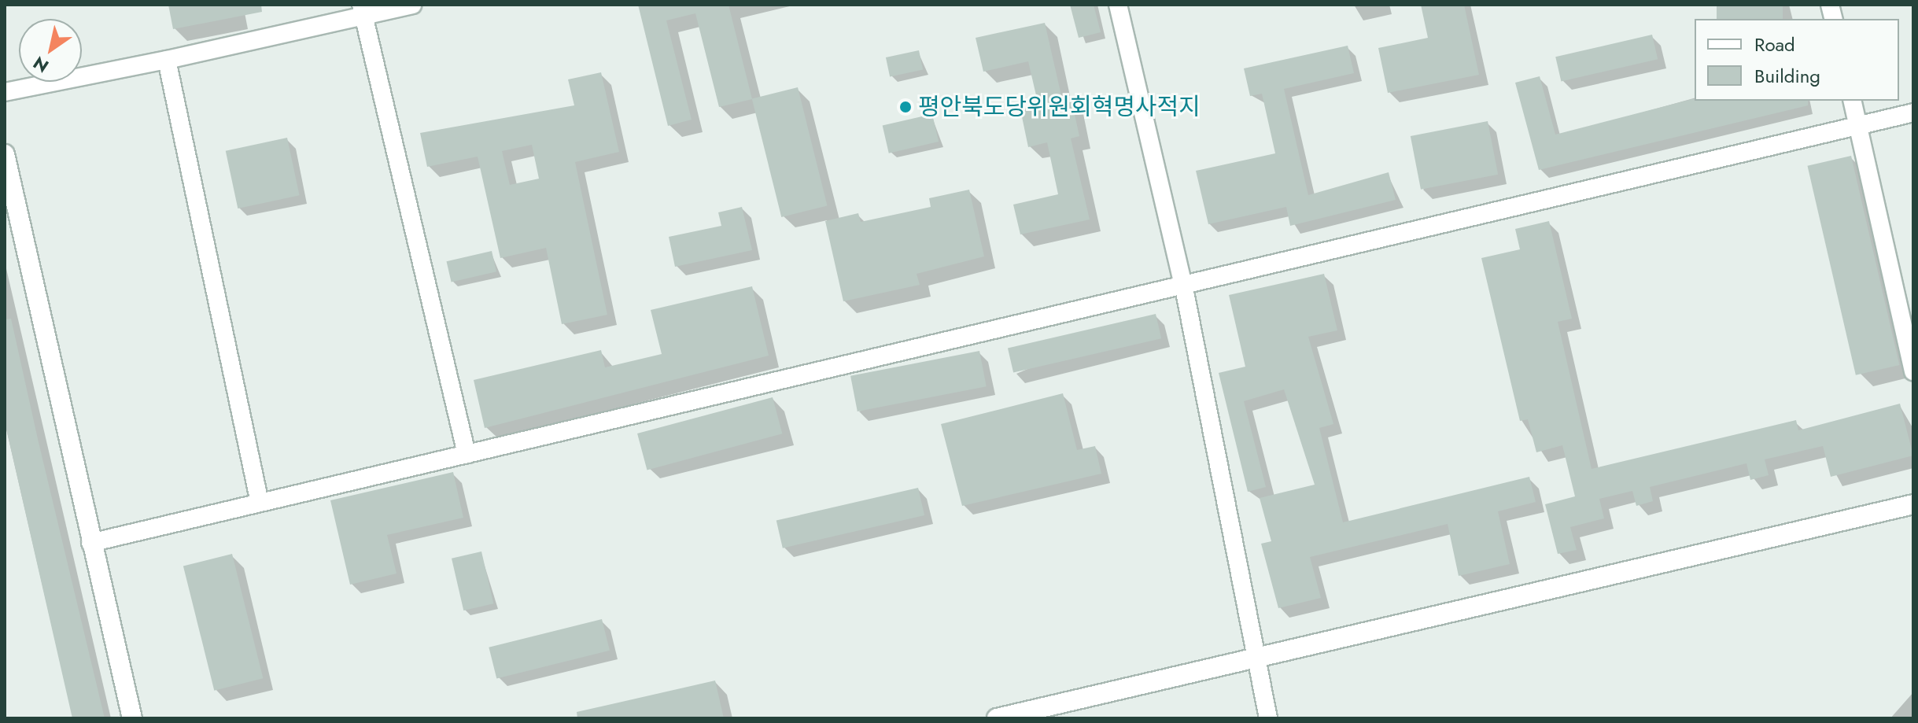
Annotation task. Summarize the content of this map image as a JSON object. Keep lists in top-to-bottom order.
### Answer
{
  "places": ["평안북도당위원회혁명사적지"],
  "legend": ["Road", "Building"],
  "north": "bottom left"
}
